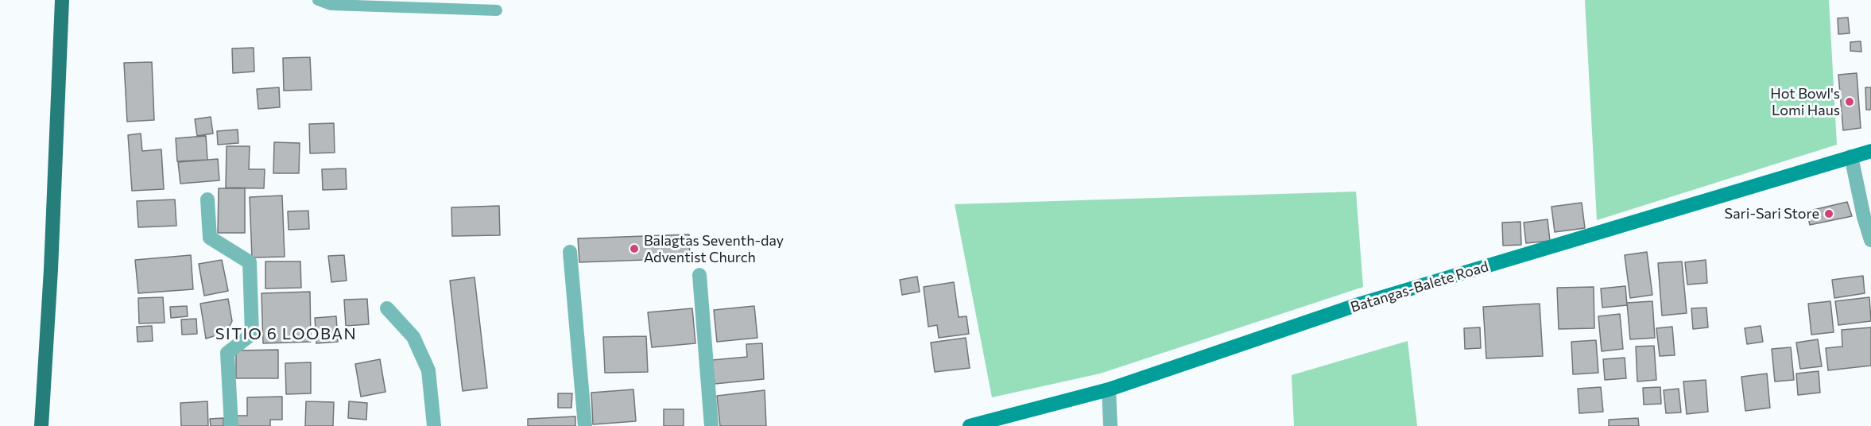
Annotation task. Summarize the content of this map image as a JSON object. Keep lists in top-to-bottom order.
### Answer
{
  "streets": {
    "main road": ["Batangas-Balete Road"]
  },
  "districts": ["SITIO 6 LOOBAN"],
  "places": ["Hot Bowl's Lomi Haus", "Sari-Sari Store", "Balagtas Seventh-day Adventist Church"]
}
